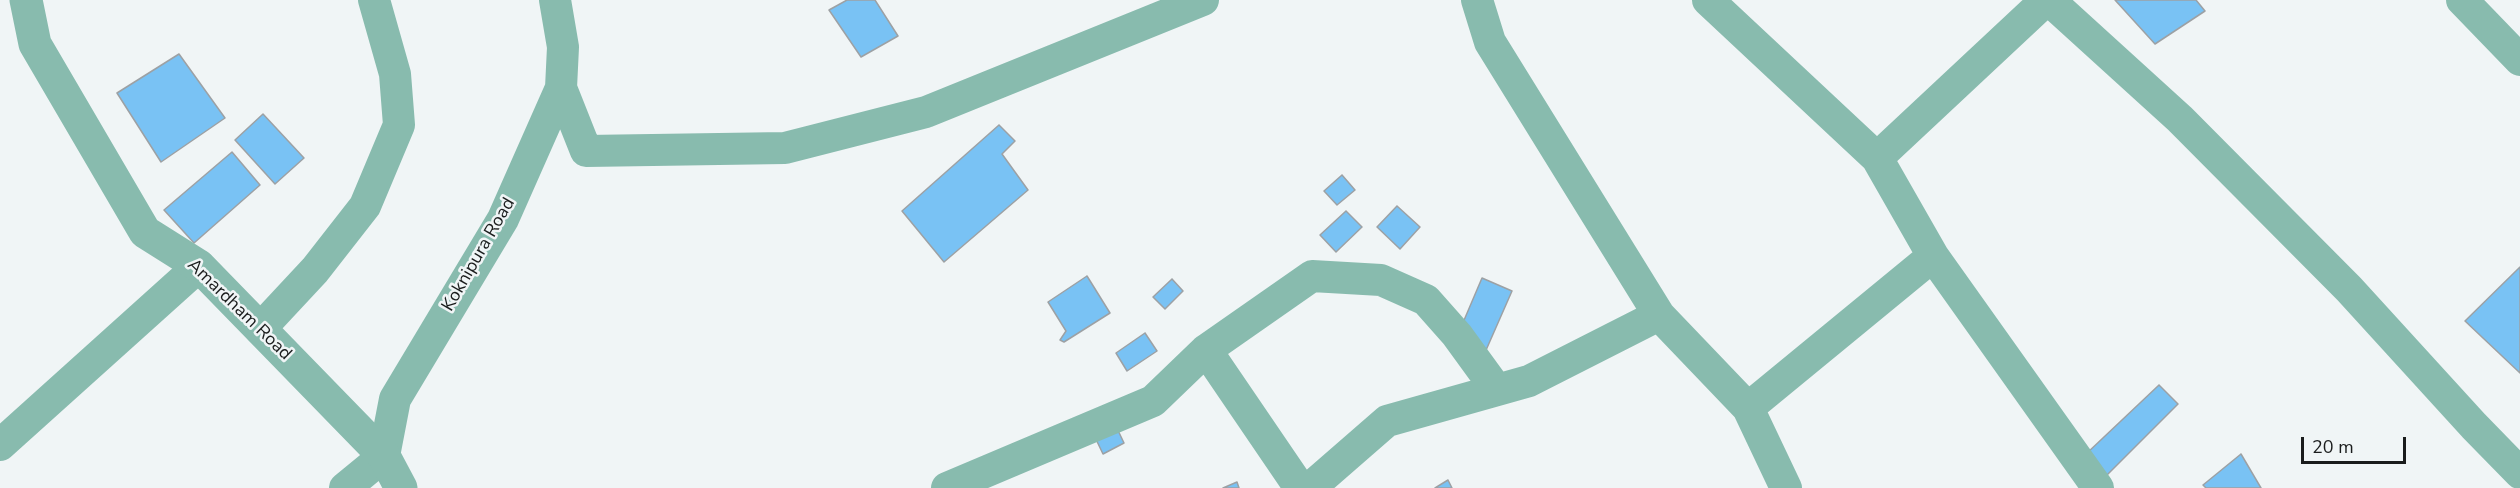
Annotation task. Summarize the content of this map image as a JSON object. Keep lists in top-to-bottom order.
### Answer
{
  "streets": {
    "street": ["Koknipura Road", "Amardham Road"]
  },
  "crossings": [
    ["Koknipura Road", "Amardham Road"]
  ],
  "scale_bar": "20 m"
}
